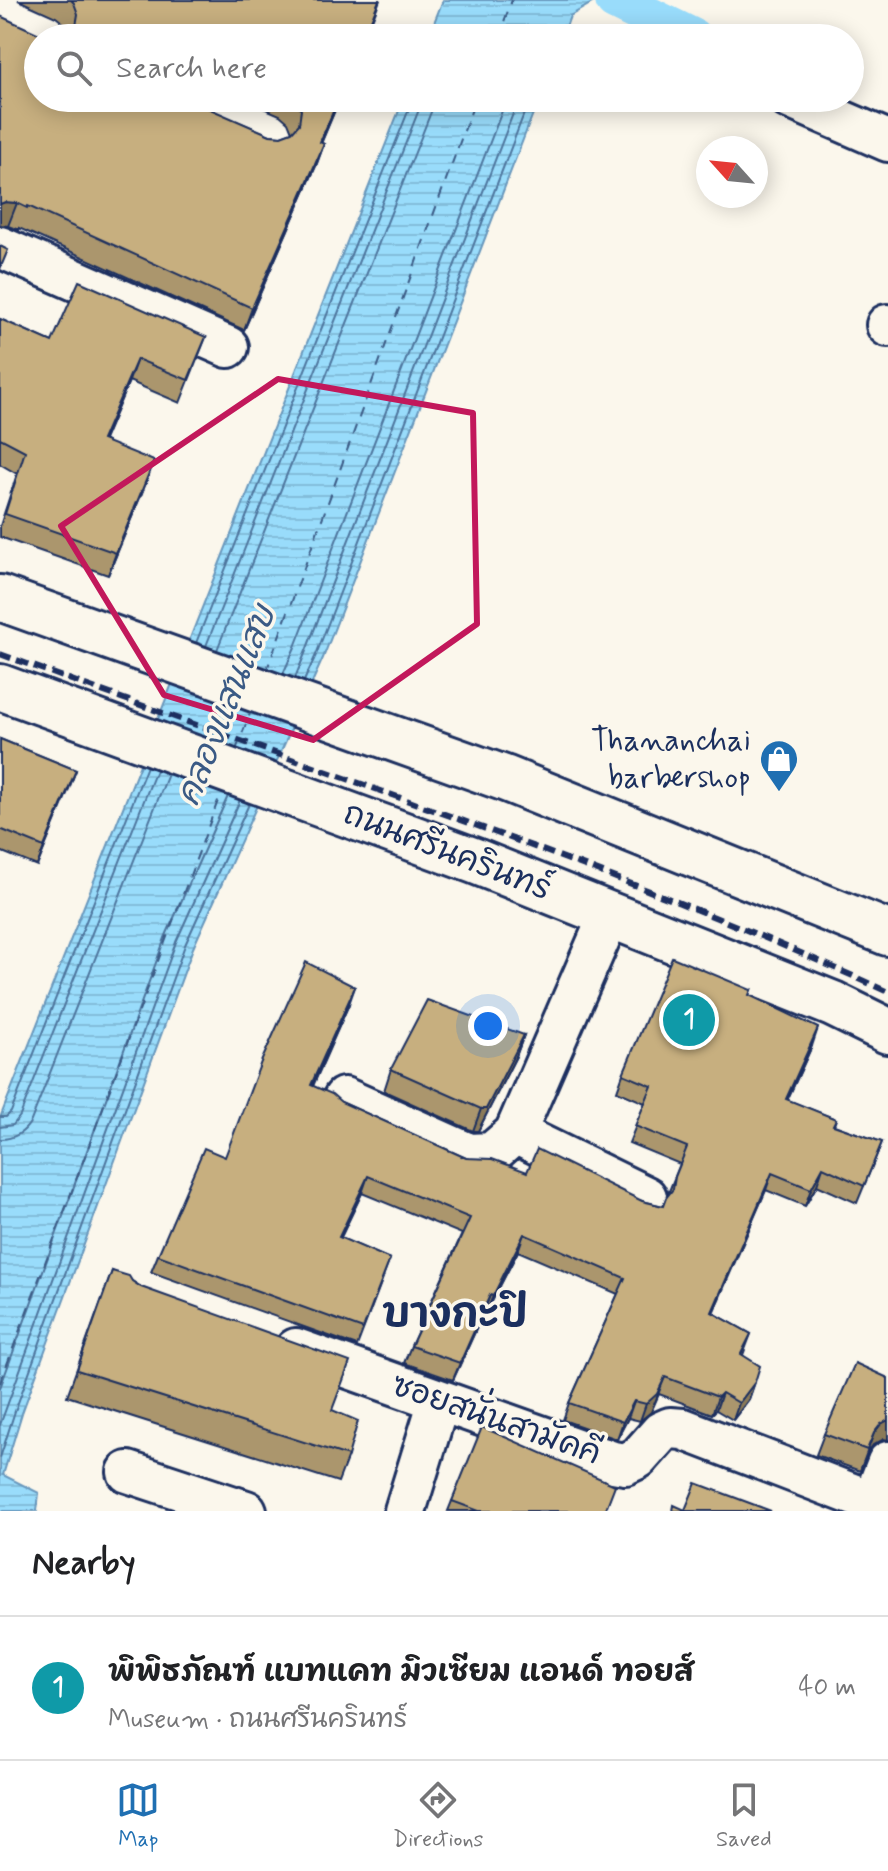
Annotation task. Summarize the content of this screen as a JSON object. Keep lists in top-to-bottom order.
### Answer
{
  "streets": {
    "main road": ["ถนนศรีนครินทร์"],
    "street": ["ซอยสนั่นสามัคคี"]
  },
  "districts": ["บางกะปิ"],
  "water": ["คลองแสนแสบ"],
  "places": {
    "shop": ["Thananchai barbershop"]
  },
  "north": "top left",
  "page": {
    "search": "Search here",
    "pins": "1",
    "heading": "Nearby",
    "list": [
      {
        "mark": "1",
        "name": "พิพิธภัณฑ์ แบทแคท มิวเซียม แอนด์ ทอยส์",
        "note": "Museum · ถนนศรีนครินทร์",
        "value": "40 m"
      }
    ],
    "nav": ["Map", "Directions", "Saved"]
  }
}
